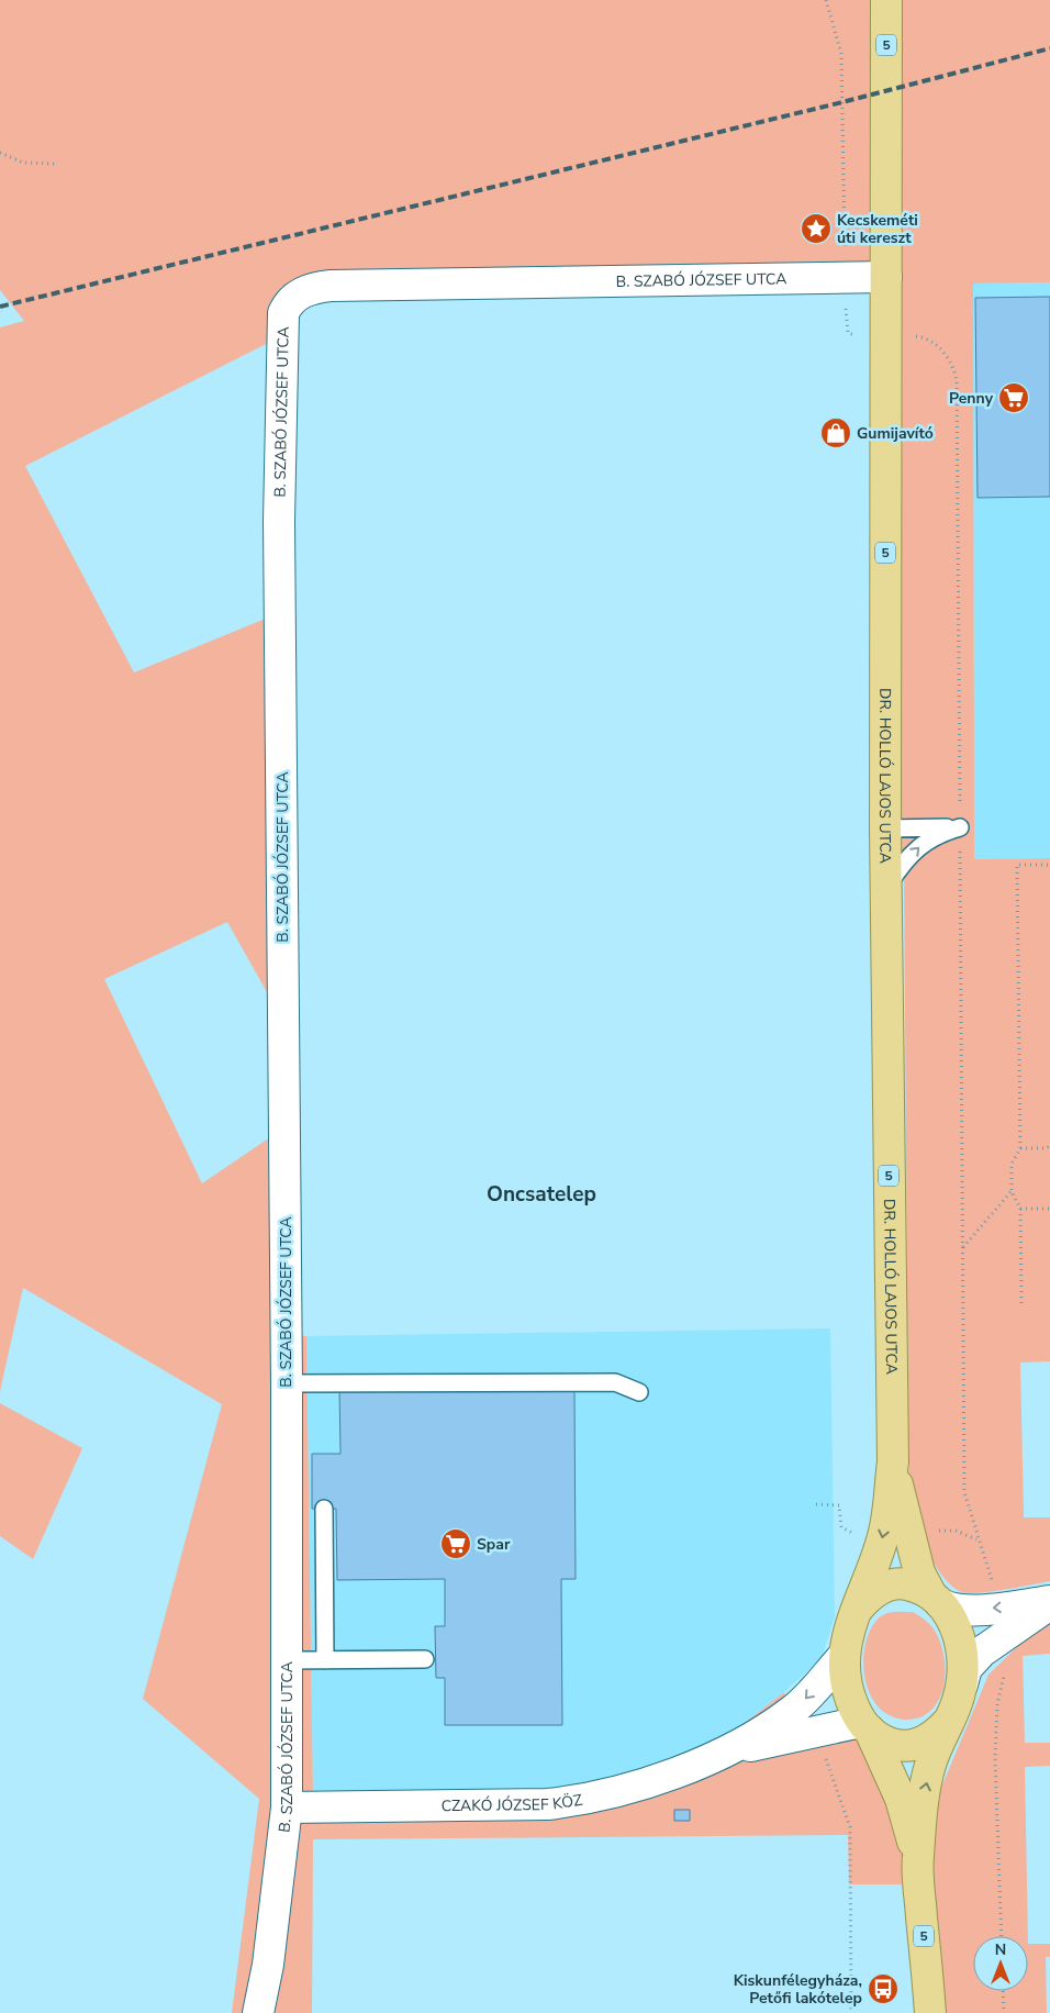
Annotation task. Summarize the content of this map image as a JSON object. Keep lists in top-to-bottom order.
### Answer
{
  "streets": {
    "main road": ["5", "DR. HOLLÓ LAJOS UTCA"],
    "street": ["B. SZABÓ JÓZSEF UTCA", "CZAKÓ JÓZSEF KÖZ"]
  },
  "crossings": [
    ["5", "DR. HOLLÓ LAJOS UTCA"],
    ["5", "CZAKÓ JÓZSEF KÖZ"],
    ["B. SZABÓ JÓZSEF UTCA", "DR. HOLLÓ LAJOS UTCA"],
    ["B. SZABÓ JÓZSEF UTCA", "CZAKÓ JÓZSEF KÖZ"]
  ],
  "districts": ["Oncsatelep"],
  "places": {
    "place": ["Kecskeméti úti kereszt"],
    "supermarket": ["Penny", "Spar"],
    "shop": ["Gumijavító"],
    "bus stop": ["Kiskunfélegyháza, Petőfi lakótelep"]
  },
  "north": "top"
}
